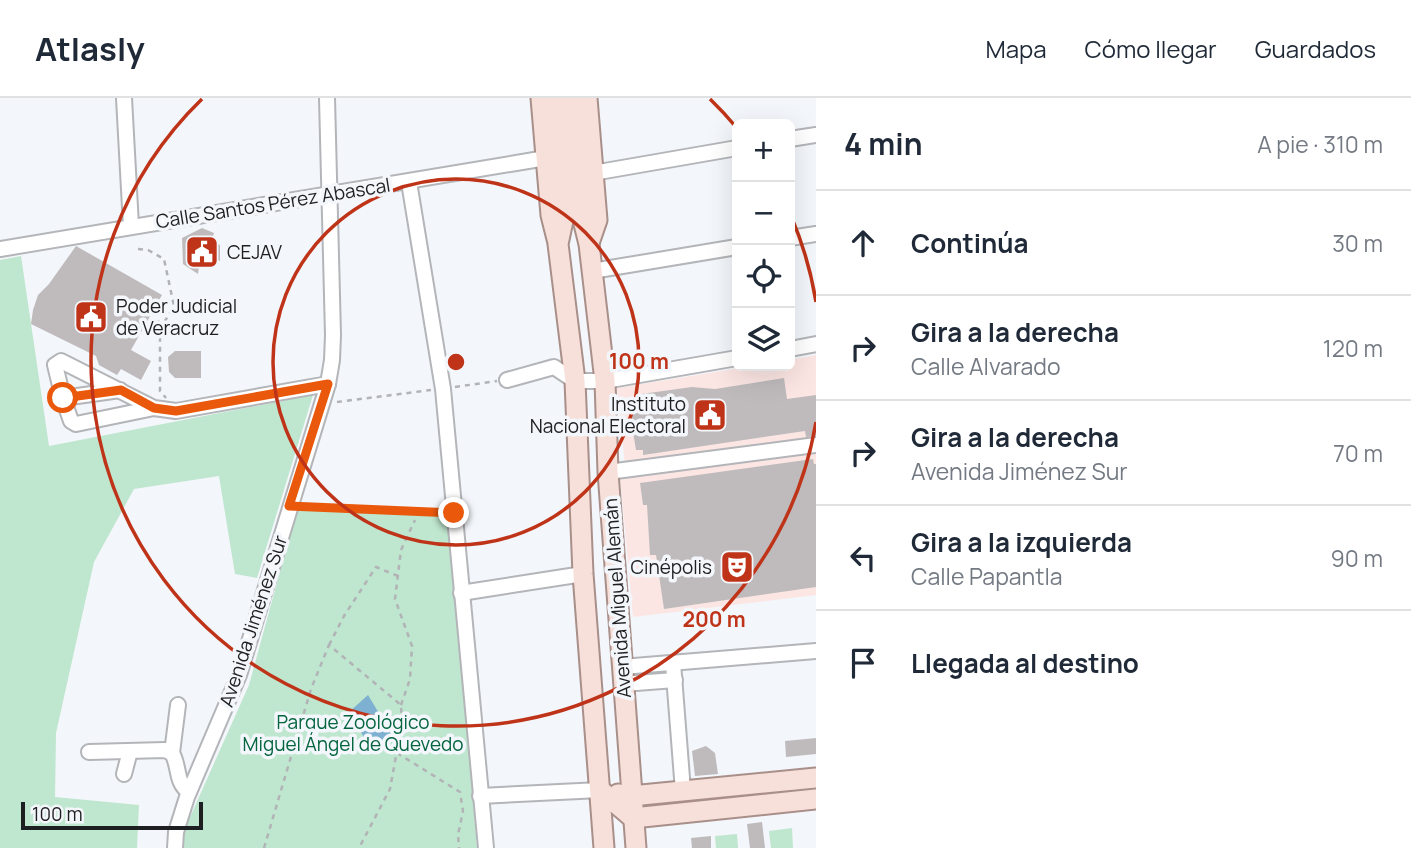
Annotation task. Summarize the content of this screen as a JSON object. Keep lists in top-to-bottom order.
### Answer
{
  "streets": {
    "main road": ["Avenida Miguel Alemán"],
    "street": ["Calle Santos Pérez Abascal", "Avenida Jiménez Sur"]
  },
  "crossings": [
    ["Calle Santos Pérez Abascal", "Avenida Jiménez Sur"]
  ],
  "parks": ["Parque Zoológico Miguel Ángel de Quevedo"],
  "places": {
    "public building": ["CEJAV", "Poder Judicial de Veracruz", "Instituto Nacional Electoral"],
    "theatre": ["Cinépolis"]
  },
  "scale_bar": "100 m",
  "page": {
    "header": "Atlasly",
    "nav": ["Mapa", "Cómo llegar", "Guardados"],
    "heading": ["4 min", "A pie · 310 m"],
    "map_buttons": ["+", "−"],
    "list": [
      ["Continúa", "30 m"],
      ["Gira a la derecha", "Calle Alvarado", "120 m"],
      ["Gira a la derecha", "Avenida Jiménez Sur", "70 m"],
      ["Gira a la izquierda", "Calle Papantla", "90 m"],
      "Llegada al destino"
    ],
    "scale": "100 m"
  },
  "rings": ["100 m", "200 m"]
}
